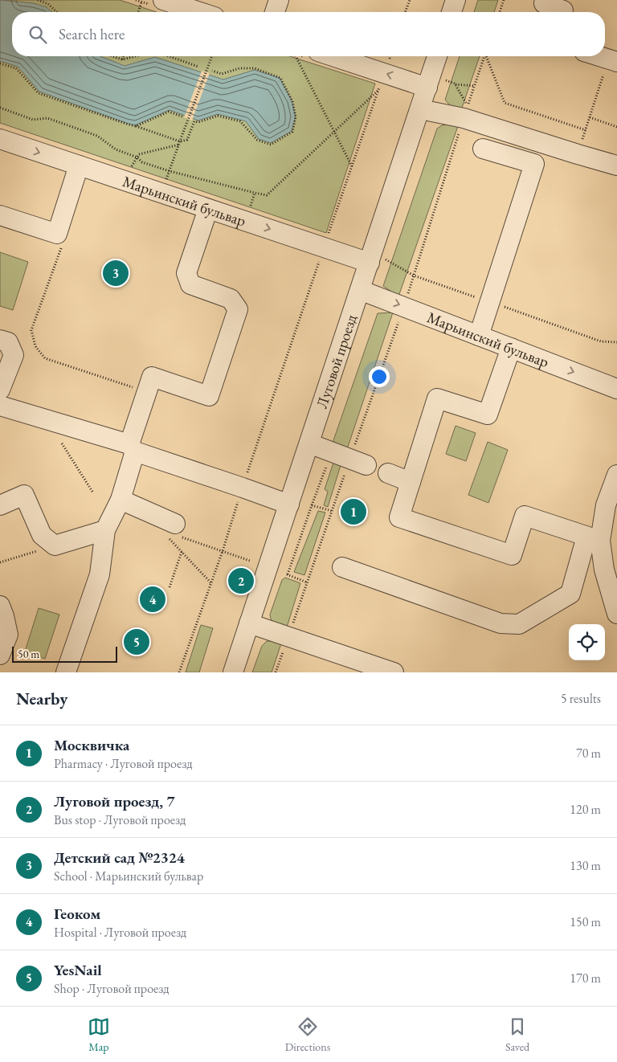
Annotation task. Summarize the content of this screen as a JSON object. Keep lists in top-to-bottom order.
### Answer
{
  "streets": {
    "street": ["Марьинский бульвар", "Луговой проезд"]
  },
  "crossings": [
    ["Марьинский бульвар", "Луговой проезд"]
  ],
  "scale_bar": "50 m",
  "page": {
    "search": "Search here",
    "pins": [
      "3",
      "1",
      "2",
      "4",
      "5"
    ],
    "scale": "50 m",
    "heading": ["Nearby", "5 results"],
    "list": [
      {
        "mark": "1",
        "name": "Москвичка",
        "note": "Pharmacy · Луговой проезд",
        "value": "70 m"
      },
      {
        "mark": "2",
        "name": "Луговой проезд, 7",
        "note": "Bus stop · Луговой проезд",
        "value": "120 m"
      },
      {
        "mark": "3",
        "name": "Детский сад №2324",
        "note": "School · Марьинский бульвар",
        "value": "130 m"
      },
      {
        "mark": "4",
        "name": "Геоком",
        "note": "Hospital · Луговой проезд",
        "value": "150 m"
      },
      {
        "mark": "5",
        "name": "YesNail",
        "note": "Shop · Луговой проезд",
        "value": "170 m"
      }
    ],
    "nav": ["Map", "Directions", "Saved"]
  }
}
